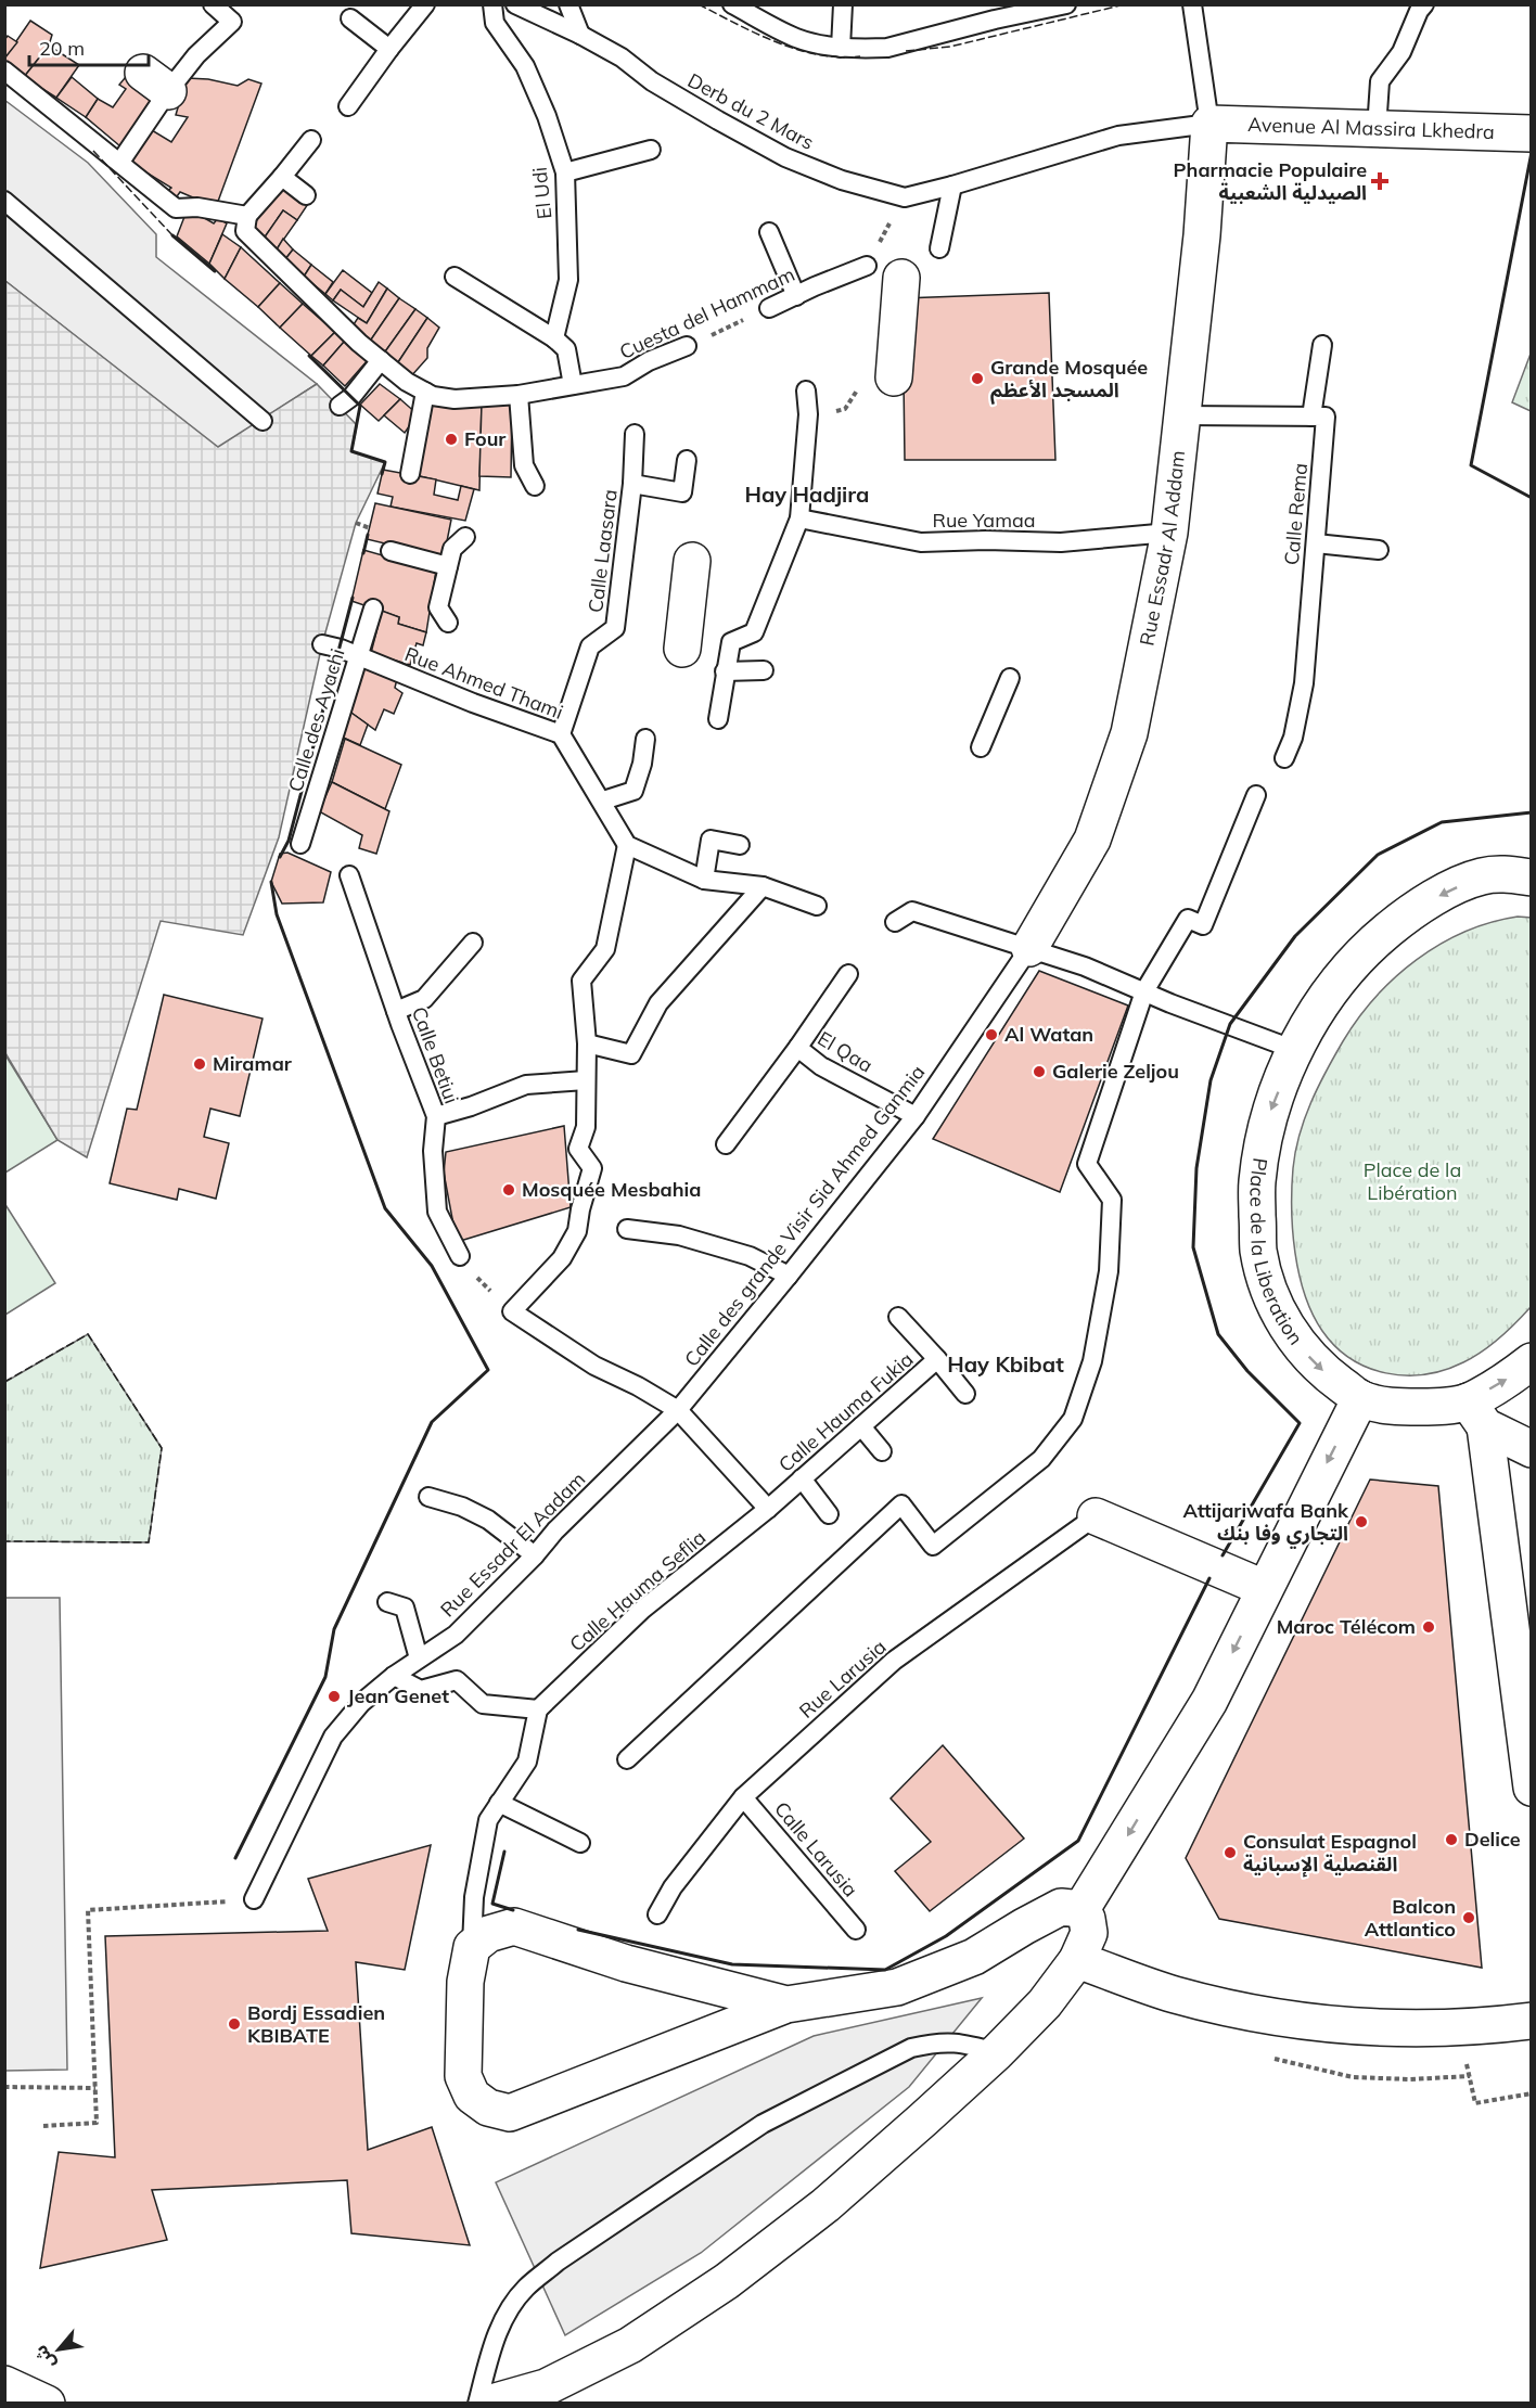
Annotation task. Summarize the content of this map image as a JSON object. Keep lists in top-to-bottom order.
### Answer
{
  "streets": {
    "street": ["Avenue Al Massira Lkhedra", "Rue Essadr Al Addam", "Place de la Liberation"],
    "lane": [
      "Derb du 2 Mars",
      "El Udi",
      "Cuesta del Hammam",
      "Calle Rema",
      "Rue Yamaa",
      "Calle Laasara",
      "Rue Ahmed Thami",
      "Calle des Ayachi",
      "El Qaa",
      "Calle Betiui",
      "Calle des grande Visir Sid Ahmed Ganmia",
      "Calle Hauma Fukia",
      "Rue Essadr El Aadam",
      "Calle Hauma Seflia",
      "Rue Larusia",
      "Calle Larusia"
    ]
  },
  "crossings": [
    ["Derb du 2 Mars", "Avenue Al Massira Lkhedra"],
    ["Derb du 2 Mars", "Rue Essadr Al Addam"],
    ["Avenue Al Massira Lkhedra", "Rue Essadr Al Addam"],
    ["Rue Yamaa", "Rue Essadr Al Addam"],
    ["Rue Essadr Al Addam", "Calle des grande Visir Sid Ahmed Ganmia"],
    ["Calle Laasara", "Rue Ahmed Thami"],
    ["Rue Ahmed Thami", "Calle des Ayachi"],
    ["El Qaa", "Calle des grande Visir Sid Ahmed Ganmia"],
    ["Calle des grande Visir Sid Ahmed Ganmia", "Rue Essadr El Aadam"],
    ["Calle Hauma Fukia", "Calle Hauma Seflia"],
    ["Rue Larusia", "Calle Larusia"]
  ],
  "districts": ["Hay Hadjira", "Hay Kbibat"],
  "parks": ["Place de la Libération"],
  "places": {
    "health": ["Pharmacie Populaire الصيدلية الشعبية"],
    "other": [
      "Grande Mosquée المسجد الأعظم",
      "Four",
      "Al Watan",
      "Miramar",
      "Galerie Zeljou",
      "Mosquée Mesbahia",
      "Attijariwafa Bank التجاري وفا بنك",
      "Maroc Télécom",
      "Jean Genet",
      "Delice",
      "Consulat Espagnol القنصلية الإسبانية",
      "Balcon Attlantico",
      "Bordj Essadien KBIBATE"
    ]
  },
  "scale_bar": "20 m",
  "north": "bottom left"
}
